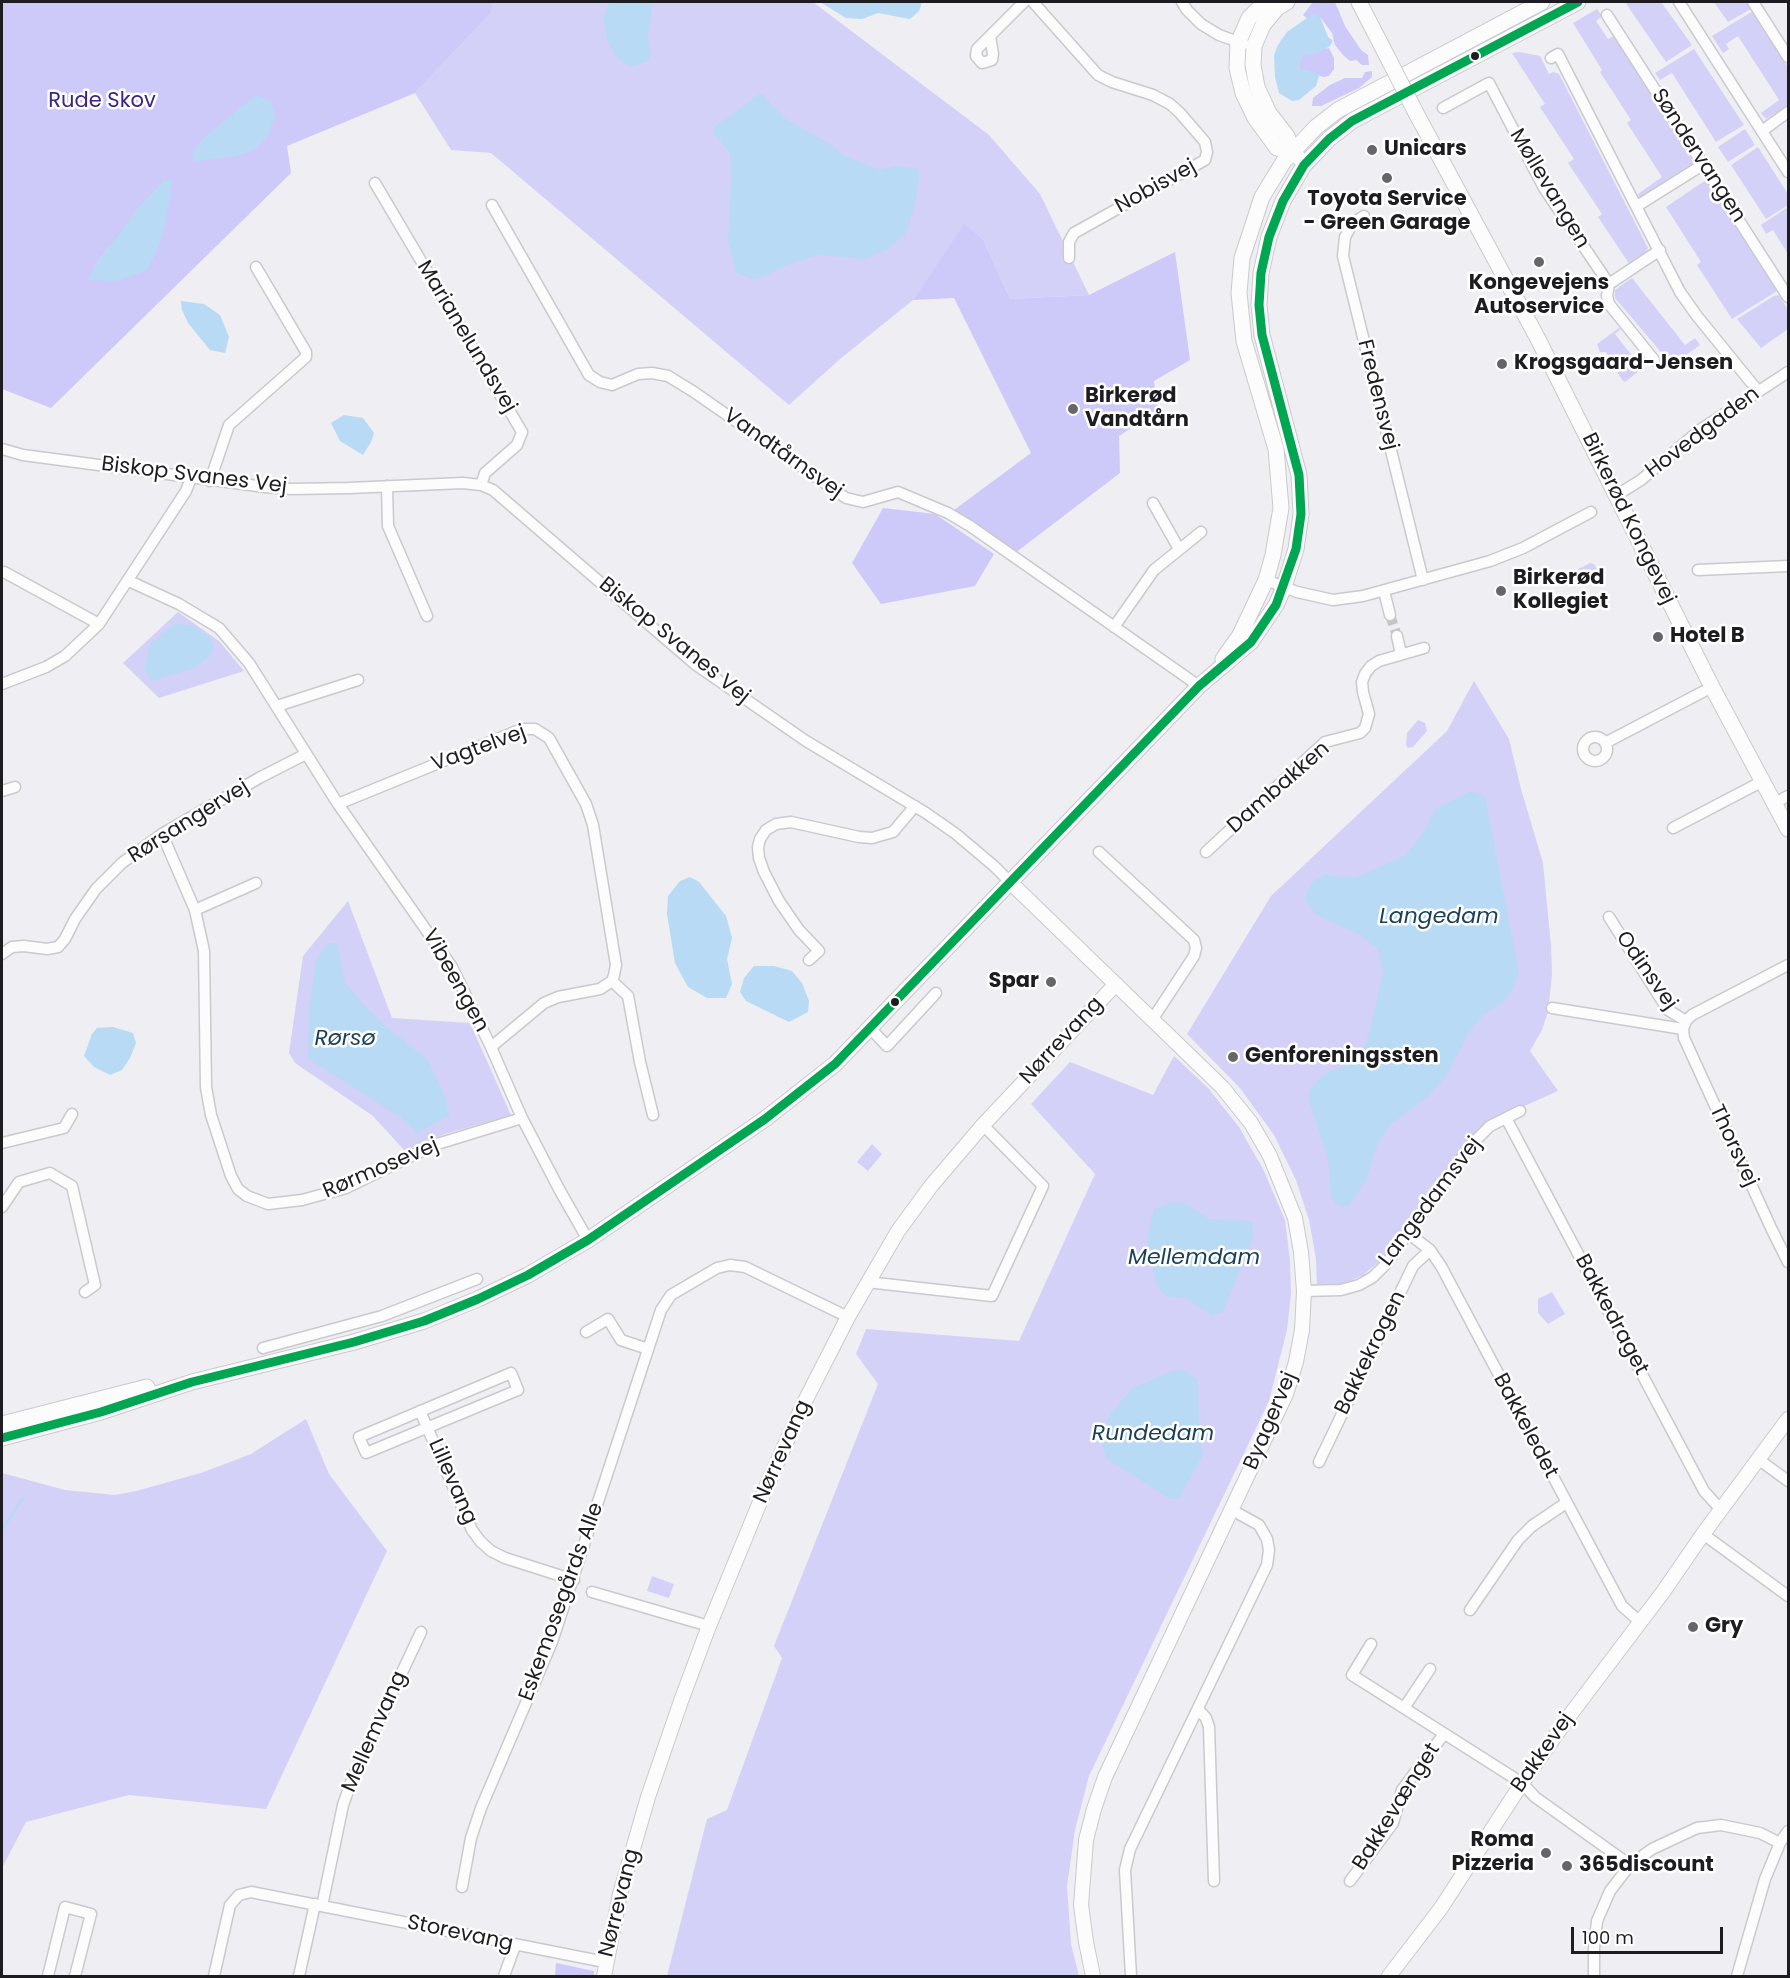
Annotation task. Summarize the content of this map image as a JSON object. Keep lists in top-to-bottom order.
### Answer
{
  "streets": {
    "main road": ["Birkerød Kongevej"],
    "street": [
      "Søndervangen",
      "Nobisvej",
      "Møllevangen",
      "Marianelundsvej",
      "Fredensvej",
      "Hovedgaden",
      "Vandtårnsvej",
      "Biskop Svanes Vej",
      "Vagtelvej",
      "Dambakken",
      "Rørsangervej",
      "Odinsvej",
      "Vibeengen",
      "Nørrevang",
      "Thorsvej",
      "Rørmosevej",
      "Langedamsvej",
      "Bakkedraget",
      "Bakkekrogen",
      "Byagervej",
      "Bakkeledet",
      "Lillevang",
      "Eskemosegårds Alle",
      "Mellemvang",
      "Bakkevej",
      "Bakkevænget",
      "Storevang"
    ]
  },
  "crossings": [
    ["Marianelundsvej", "Biskop Svanes Vej"],
    ["Hovedgaden", "Birkerød Kongevej"],
    ["Biskop Svanes Vej", "Byagervej"],
    ["Vagtelvej", "Vibeengen"],
    ["Rørsangervej", "Vibeengen"],
    ["Rørsangervej", "Rørmosevej"],
    ["Odinsvej", "Thorsvej"],
    ["Vibeengen", "Rørmosevej"],
    ["Nørrevang", "Byagervej"],
    ["Nørrevang", "Eskemosegårds Alle"],
    ["Nørrevang", "Storevang"],
    ["Langedamsvej", "Bakkedraget"],
    ["Langedamsvej", "Byagervej"],
    ["Langedamsvej", "Bakkeledet"],
    ["Bakkedraget", "Bakkevej"],
    ["Bakkekrogen", "Bakkeledet"],
    ["Bakkeledet", "Bakkevej"],
    ["Lillevang", "Eskemosegårds Alle"],
    ["Mellemvang", "Storevang"],
    ["Bakkevej", "Bakkevænget"]
  ],
  "water": [
    "Langedam",
    "Rørsø",
    "Mellemdam",
    "Rundedam"
  ],
  "parks": ["Rude Skov"],
  "places": [
    "Unicars",
    "Toyota Service - Green Garage",
    "Kongevejens Autoservice",
    "Krogsgaard-Jensen",
    "Birkerød Vandtårn",
    "Birkerød Kollegiet",
    "Hotel B",
    "Spar",
    "Genforeningssten",
    "Gry",
    "Roma Pizzeria",
    "365discount"
  ],
  "scale_bar": "100 m"
}
